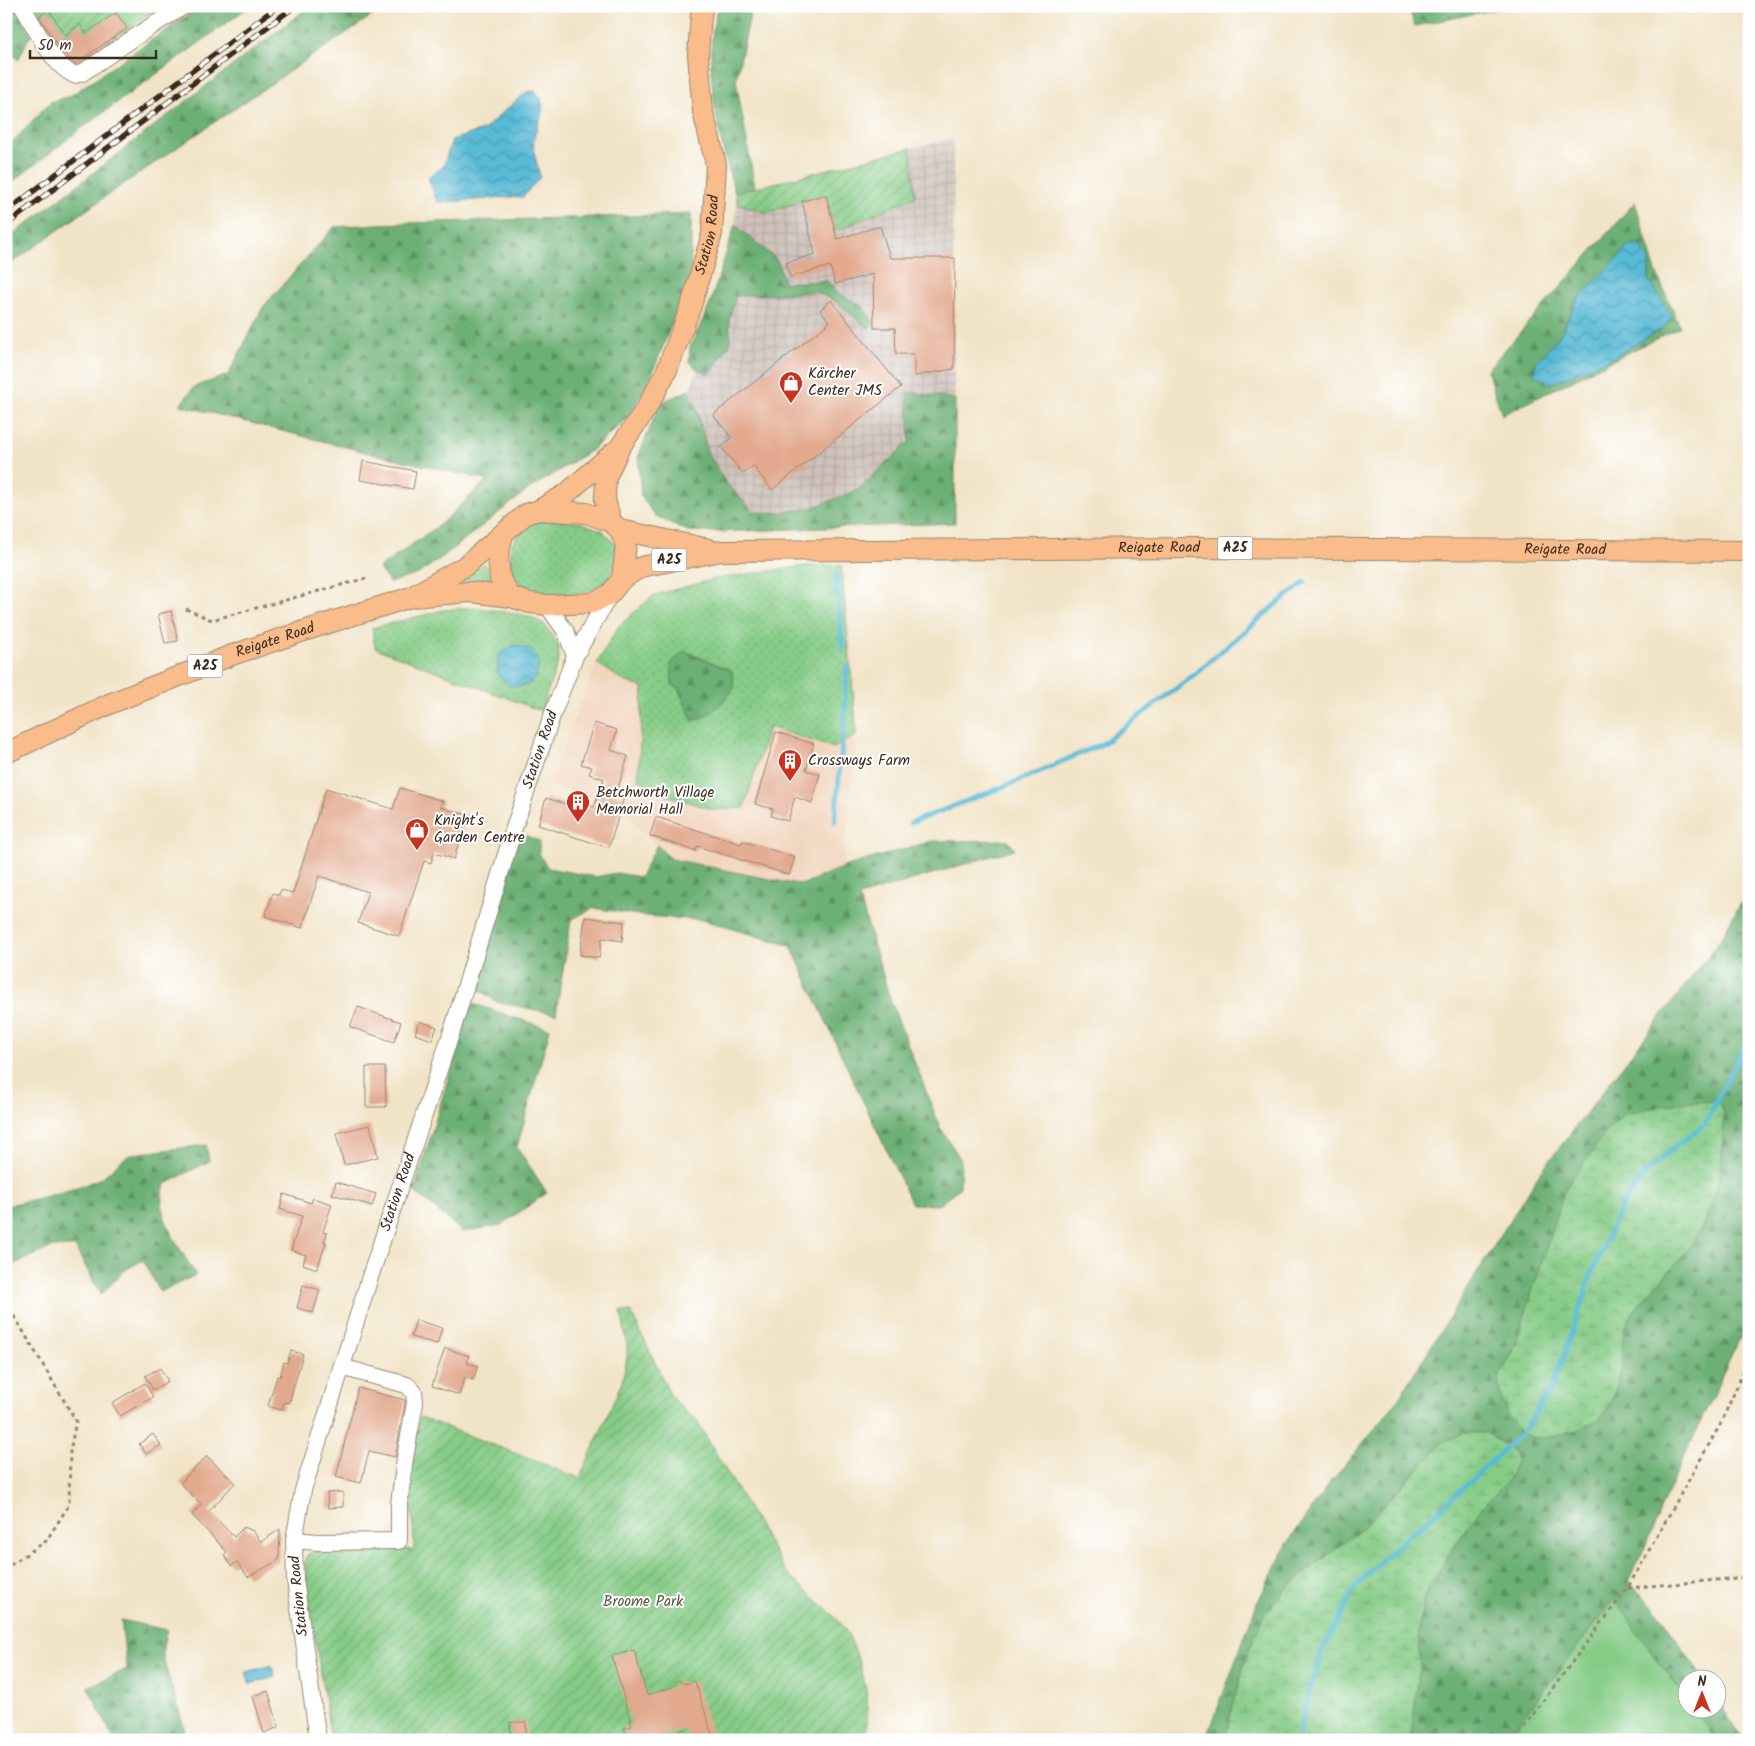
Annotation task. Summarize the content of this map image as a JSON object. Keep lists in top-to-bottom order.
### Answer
{
  "streets": {
    "main road": ["Station Road", "Reigate Road", "A25"]
  },
  "crossings": [
    ["Station Road", "Reigate Road"]
  ],
  "parks": ["Broome Park"],
  "places": {
    "shop": ["Kärcher Center JMS", "Knight's Garden Centre"],
    "building": ["Crossways Farm", "Betchworth Village Memorial Hall"]
  },
  "scale_bar": "50 m",
  "north": "top"
}
